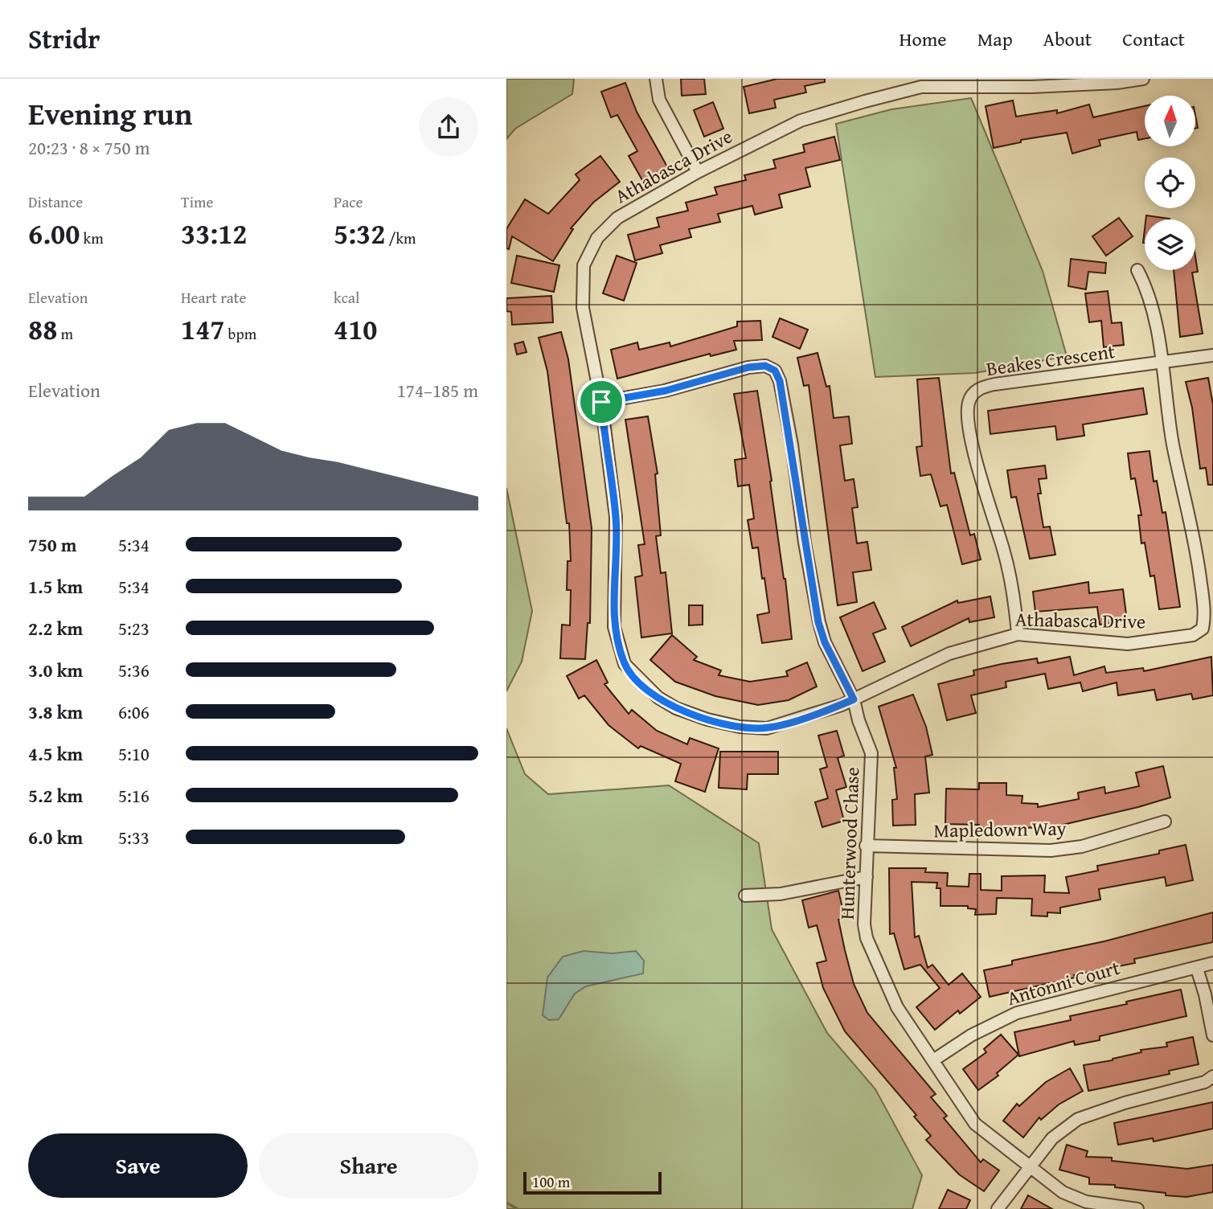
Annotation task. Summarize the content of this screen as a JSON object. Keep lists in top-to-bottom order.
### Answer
{
  "streets": {
    "street": [
      "Athabasca Drive",
      "Beakes Crescent",
      "Mapledown Way",
      "Hunterwood Chase",
      "Antonni Court"
    ]
  },
  "crossings": [
    ["Athabasca Drive", "Beakes Crescent"],
    ["Athabasca Drive", "Hunterwood Chase"],
    ["Mapledown Way", "Hunterwood Chase"],
    ["Hunterwood Chase", "Antonni Court"]
  ],
  "scale_bar": "100 m",
  "north": "top",
  "page": {
    "header": "Stridr",
    "nav": [
      "Home",
      "Map",
      "About",
      "Contact"
    ],
    "heading": ["Evening run", "20:23 · 8 × 750 m"],
    "stats": [
      ["Distance", "6.00 km"],
      ["Time", "33:12"],
      ["Pace", "5:32 /km"],
      ["Elevation", "88 m"],
      ["Heart rate", "147 bpm"],
      ["kcal", "410"]
    ],
    "chart": ["Elevation", "174–185 m"],
    "list": [
      {
        "name": "750 m",
        "note": "5:34"
      },
      {
        "name": "1.5 km",
        "note": "5:34"
      },
      {
        "name": "2.2 km",
        "note": "5:23"
      },
      {
        "name": "3.0 km",
        "note": "5:36"
      },
      {
        "name": "3.8 km",
        "note": "6:06"
      },
      {
        "name": "4.5 km",
        "note": "5:10"
      },
      {
        "name": "5.2 km",
        "note": "5:16"
      },
      {
        "name": "6.0 km",
        "note": "5:33"
      }
    ],
    "buttons": ["Save", "Share"],
    "scale": "100 m"
  }
}
